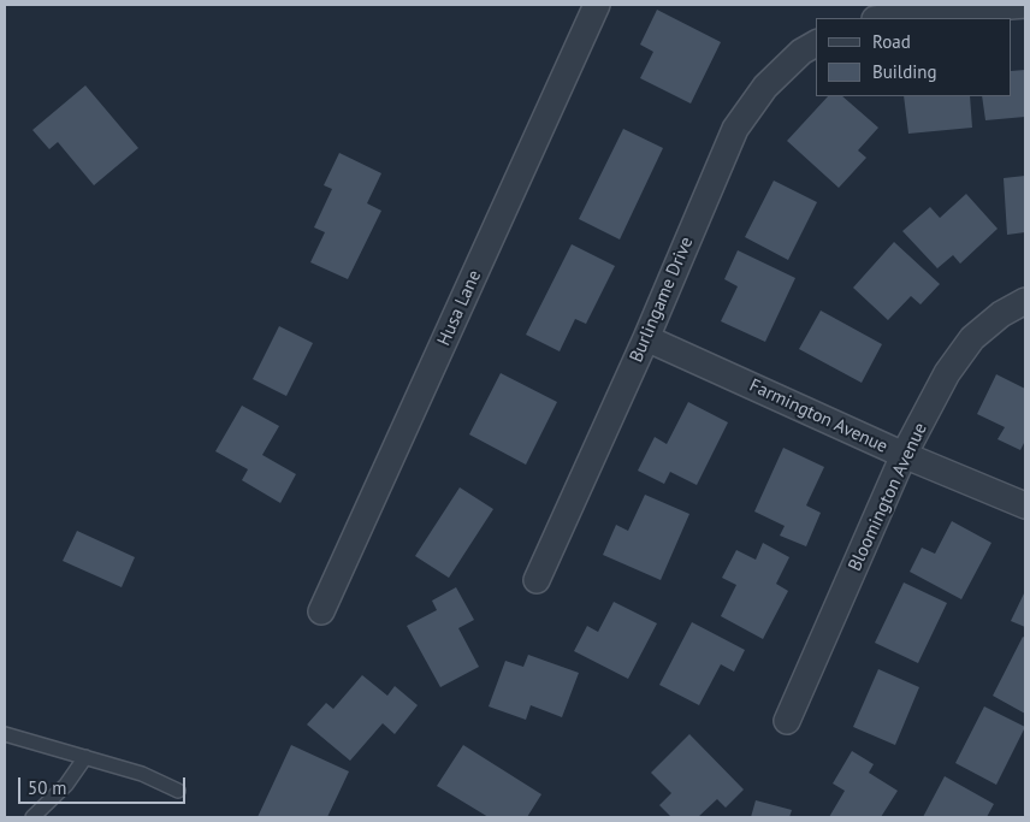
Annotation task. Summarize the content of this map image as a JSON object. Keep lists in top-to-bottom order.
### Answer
{
  "streets": {
    "street": [
      "Burlingame Drive",
      "Husa Lane",
      "Farmington Avenue",
      "Bloomington Avenue"
    ]
  },
  "crossings": [
    ["Burlingame Drive", "Farmington Avenue"],
    ["Farmington Avenue", "Bloomington Avenue"]
  ],
  "legend": ["Road", "Building"],
  "scale_bar": "50 m"
}
